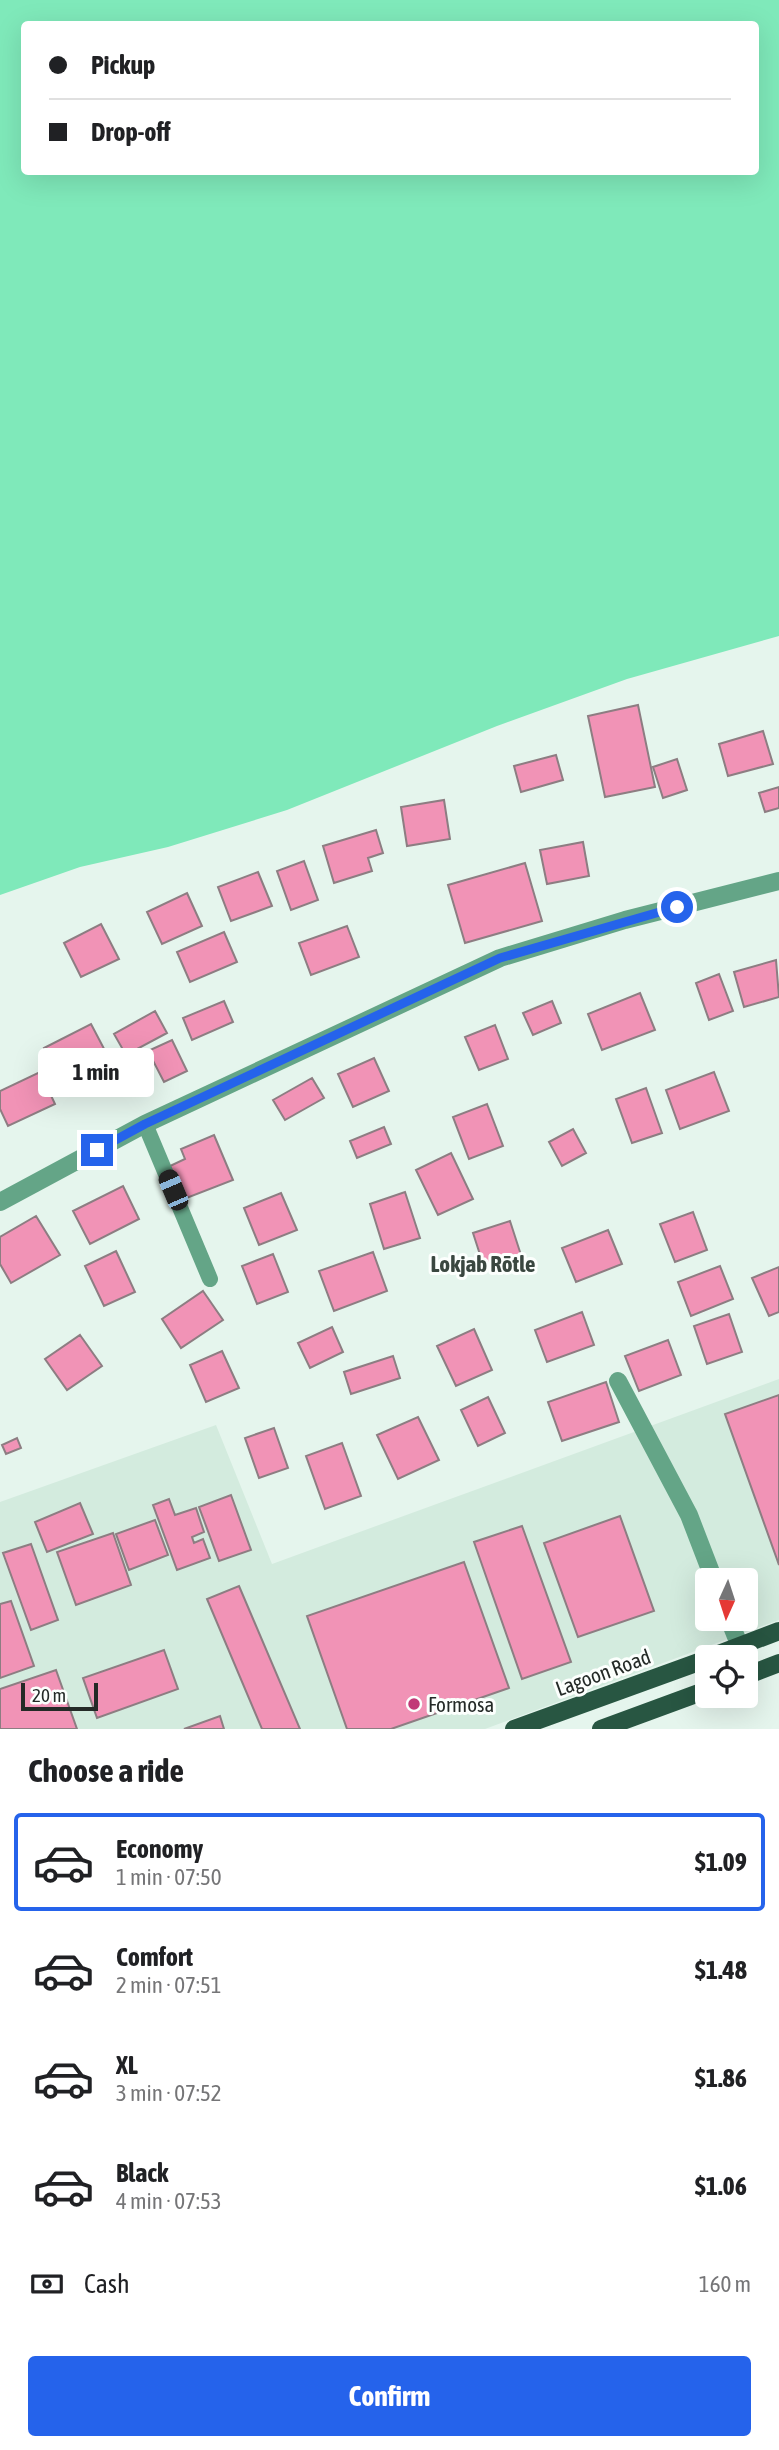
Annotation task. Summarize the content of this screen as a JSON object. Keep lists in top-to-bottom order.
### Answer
{
  "streets": {
    "main road": ["Lagoon Road"]
  },
  "districts": ["Lokjab Rōtle"],
  "places": ["Formosa"],
  "scale_bar": "20 m",
  "north": "bottom",
  "page": {
    "banner": ["Pickup", "Drop-off"],
    "bubble": "1 min",
    "scale": "20 m",
    "heading": "Choose a ride",
    "list": [
      {
        "name": "Economy",
        "note": "1 min · 07:50",
        "value": "$1.09"
      },
      {
        "name": "Comfort",
        "note": "2 min · 07:51",
        "value": "$1.48"
      },
      {
        "name": "XL",
        "note": "3 min · 07:52",
        "value": "$1.86"
      },
      {
        "name": "Black",
        "note": "4 min · 07:53",
        "value": "$1.06"
      }
    ],
    "pay": ["Cash", "160 m"],
    "buttons": "Confirm"
  }
}
